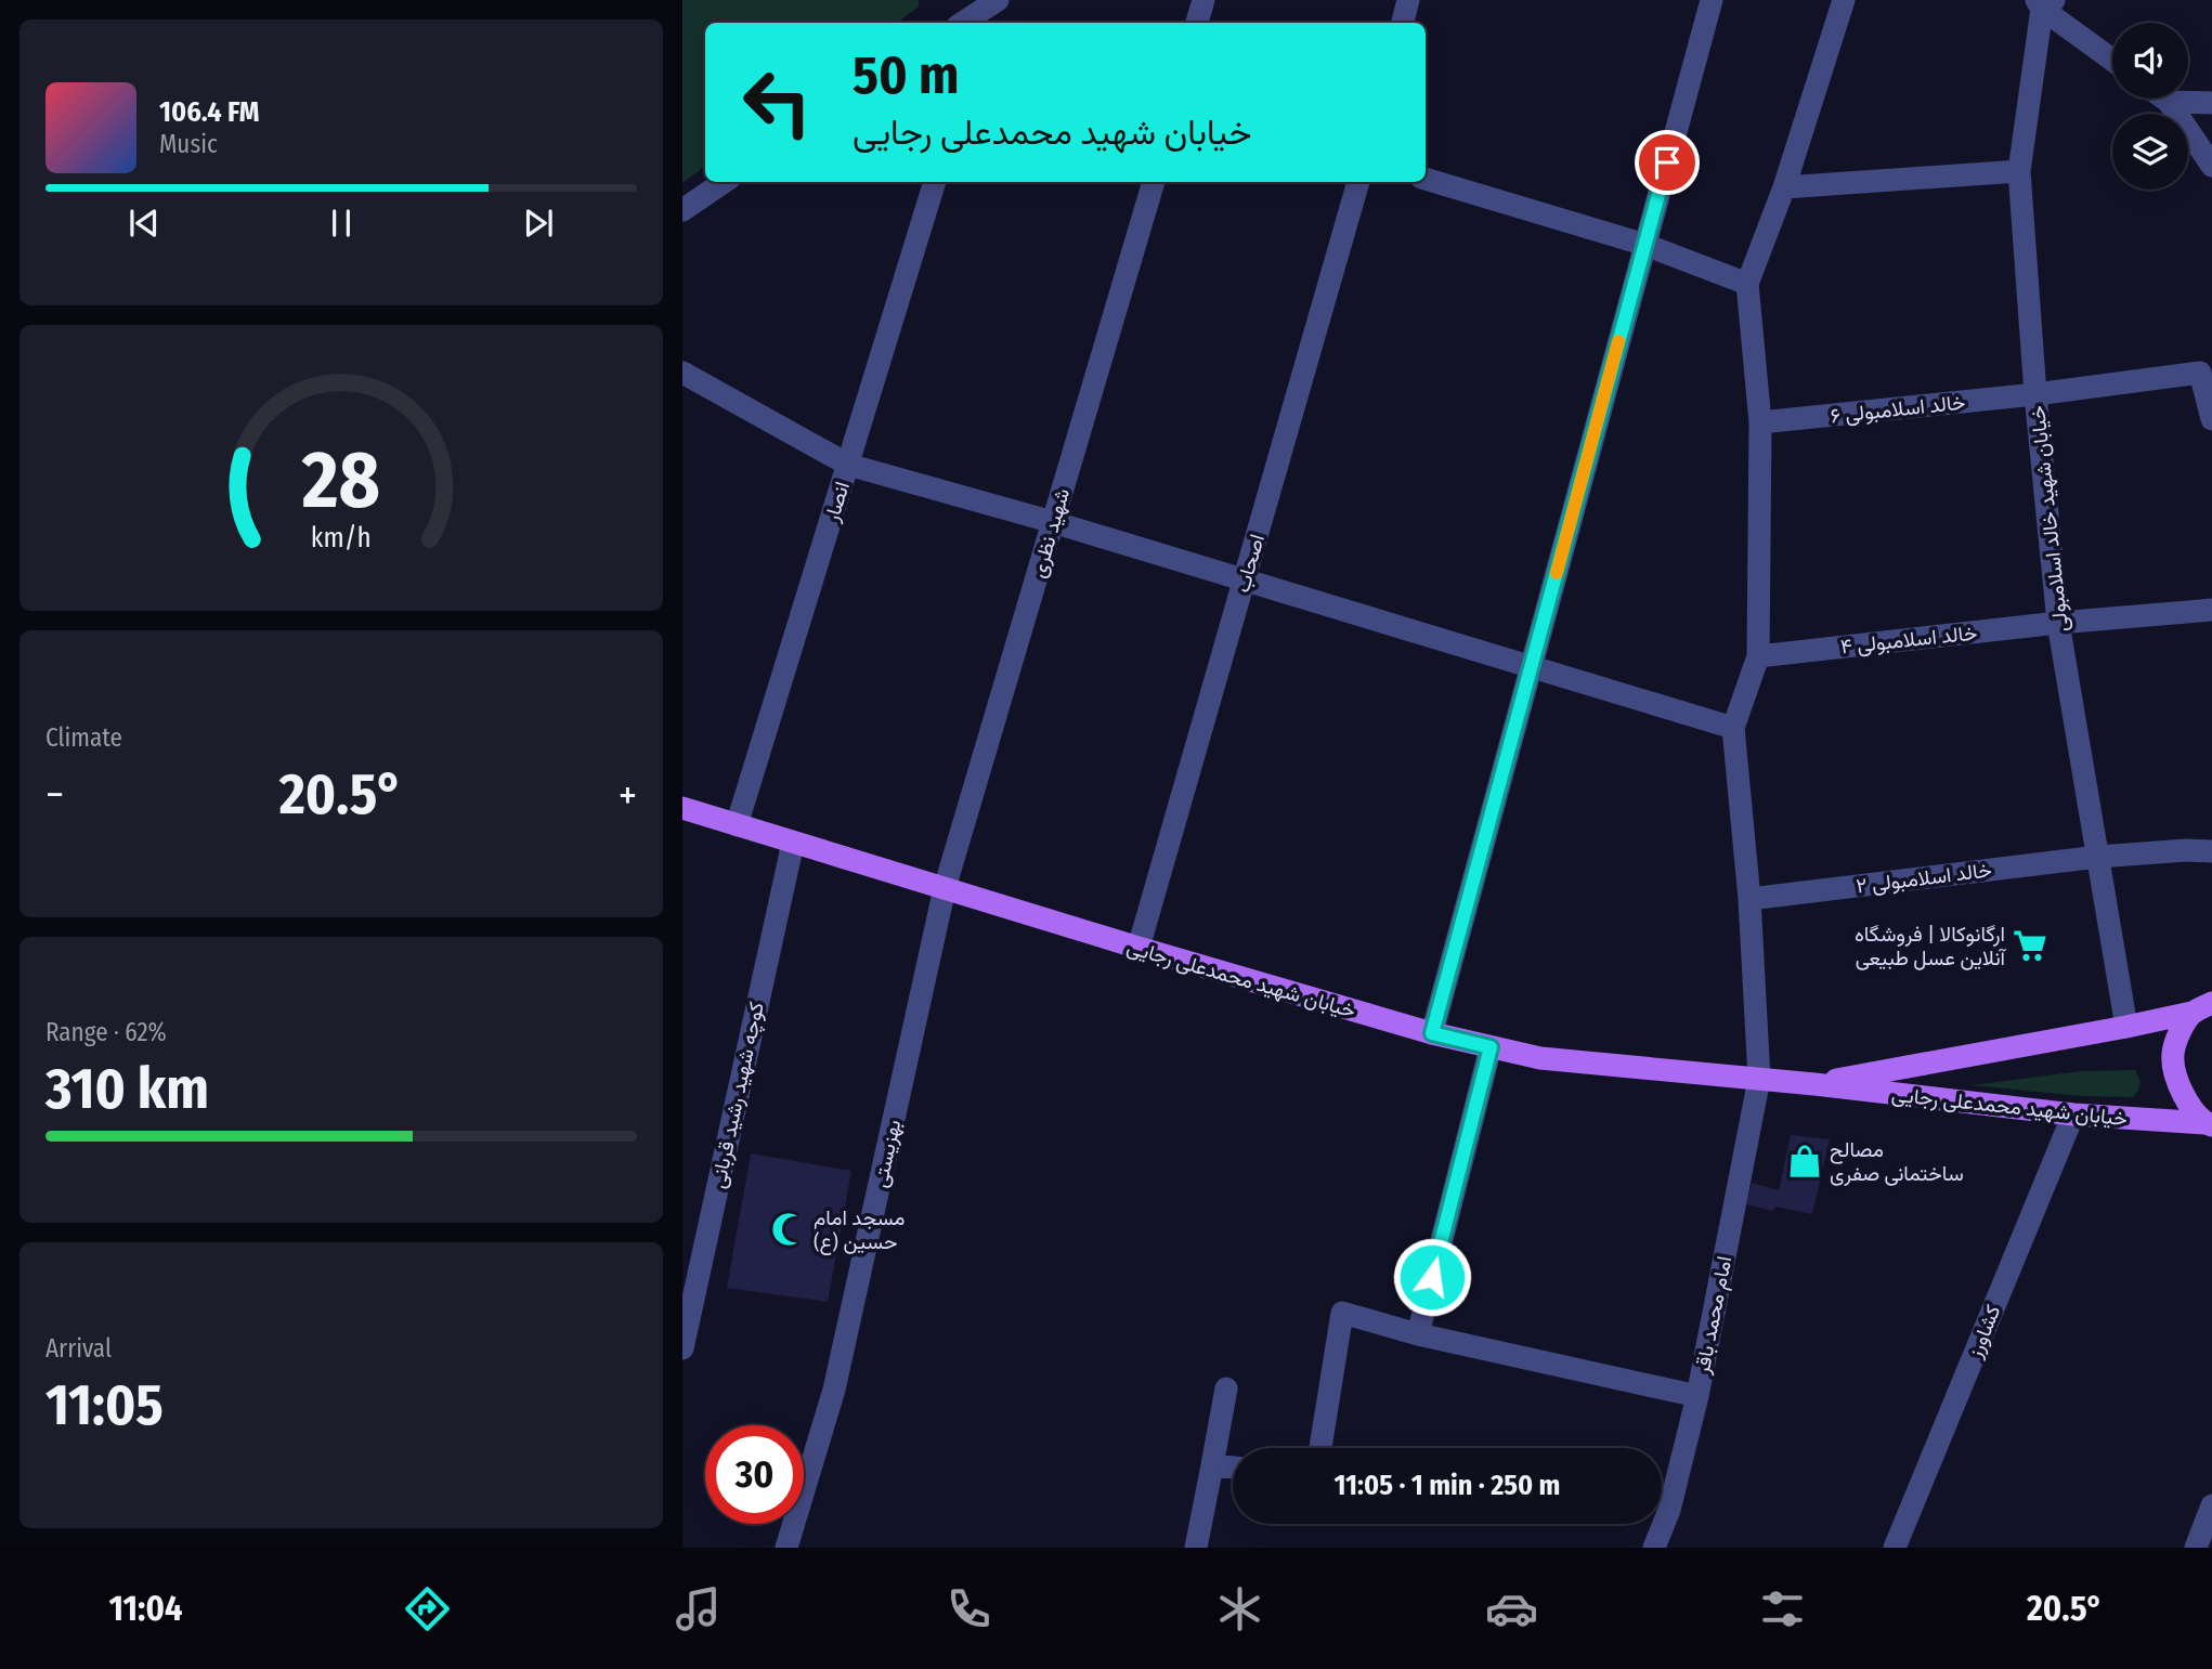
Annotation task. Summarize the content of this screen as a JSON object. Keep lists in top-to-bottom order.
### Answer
{
  "streets": {
    "main road": ["خیابان شهید محمدعلی رجایی"],
    "street": [
      "خالد اسلامبولی ۶",
      "انصار",
      "خیابان شهید خالد اسلامبولی",
      "شهید نظری",
      "اصحاب",
      "خالد اسلامبولی ۴",
      "خالد اسلامبولی ۲",
      "کوچه شهید رشید قربانی",
      "بهزیستی",
      "امام محمد باقر",
      "کشاورز"
    ]
  },
  "crossings": [
    ["خالد اسلامبولی ۶", "خیابان شهید خالد اسلامبولی"],
    ["انصار", "خیابان شهید محمدعلی رجایی"],
    ["خیابان شهید خالد اسلامبولی", "خالد اسلامبولی ۴"],
    ["خیابان شهید خالد اسلامبولی", "خالد اسلامبولی ۲"],
    ["خیابان شهید خالد اسلامبولی", "خیابان شهید محمدعلی رجایی"],
    ["شهید نظری", "خیابان شهید محمدعلی رجایی"],
    ["شهید نظری", "بهزیستی"],
    ["اصحاب", "خیابان شهید محمدعلی رجایی"],
    ["خالد اسلامبولی ۲", "امام محمد باقر"],
    ["خیابان شهید محمدعلی رجایی", "کوچه شهید رشید قربانی"],
    ["خیابان شهید محمدعلی رجایی", "بهزیستی"],
    ["خیابان شهید محمدعلی رجایی", "امام محمد باقر"],
    ["خیابان شهید محمدعلی رجایی", "کشاورز"]
  ],
  "places": {
    "supermarket": ["ارگانوکالا | فروشگاه آنلاین عسل طبیعی"],
    "shop": ["مصالح ساختمانی صفری"],
    "mosque": ["مسجد امام حسین (ع)"]
  },
  "page": {
    "turn": ["50 m", "خیابان شهید محمدعلی رجایی"],
    "song": ["106.4 FM", "Music"],
    "tile": [
      "Climate",
      ["Range · 62%", "310 km"],
      ["Arrival", "11:05"]
    ],
    "heat": ["−", "20.5°", "+"],
    "limit": "30",
    "trip": "11:05 · 1 min · 250 m",
    "tabs": ["11:04", "20.5°"],
    "gauge": ["28", "km/h"]
  }
}
